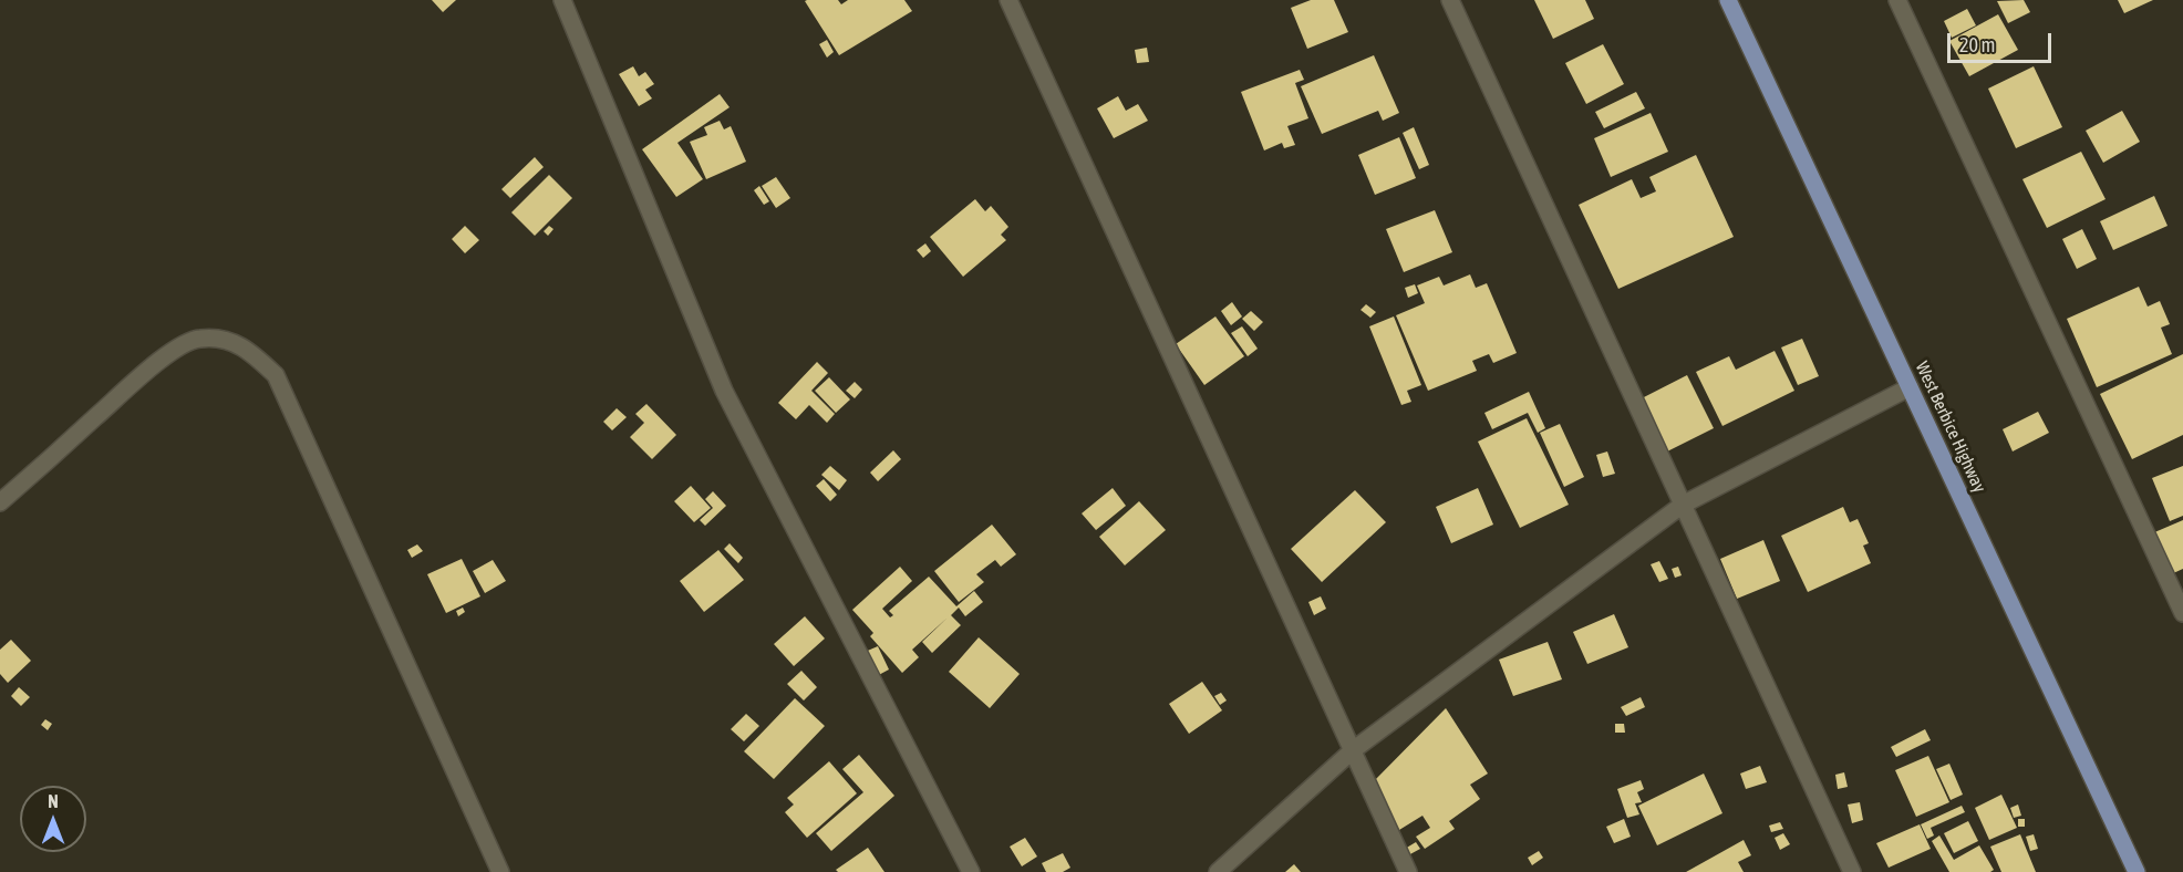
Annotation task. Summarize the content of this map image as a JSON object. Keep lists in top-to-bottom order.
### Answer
{
  "streets": {
    "main road": ["West Berbice Highway"]
  },
  "scale_bar": "20 m",
  "north": "top"
}
